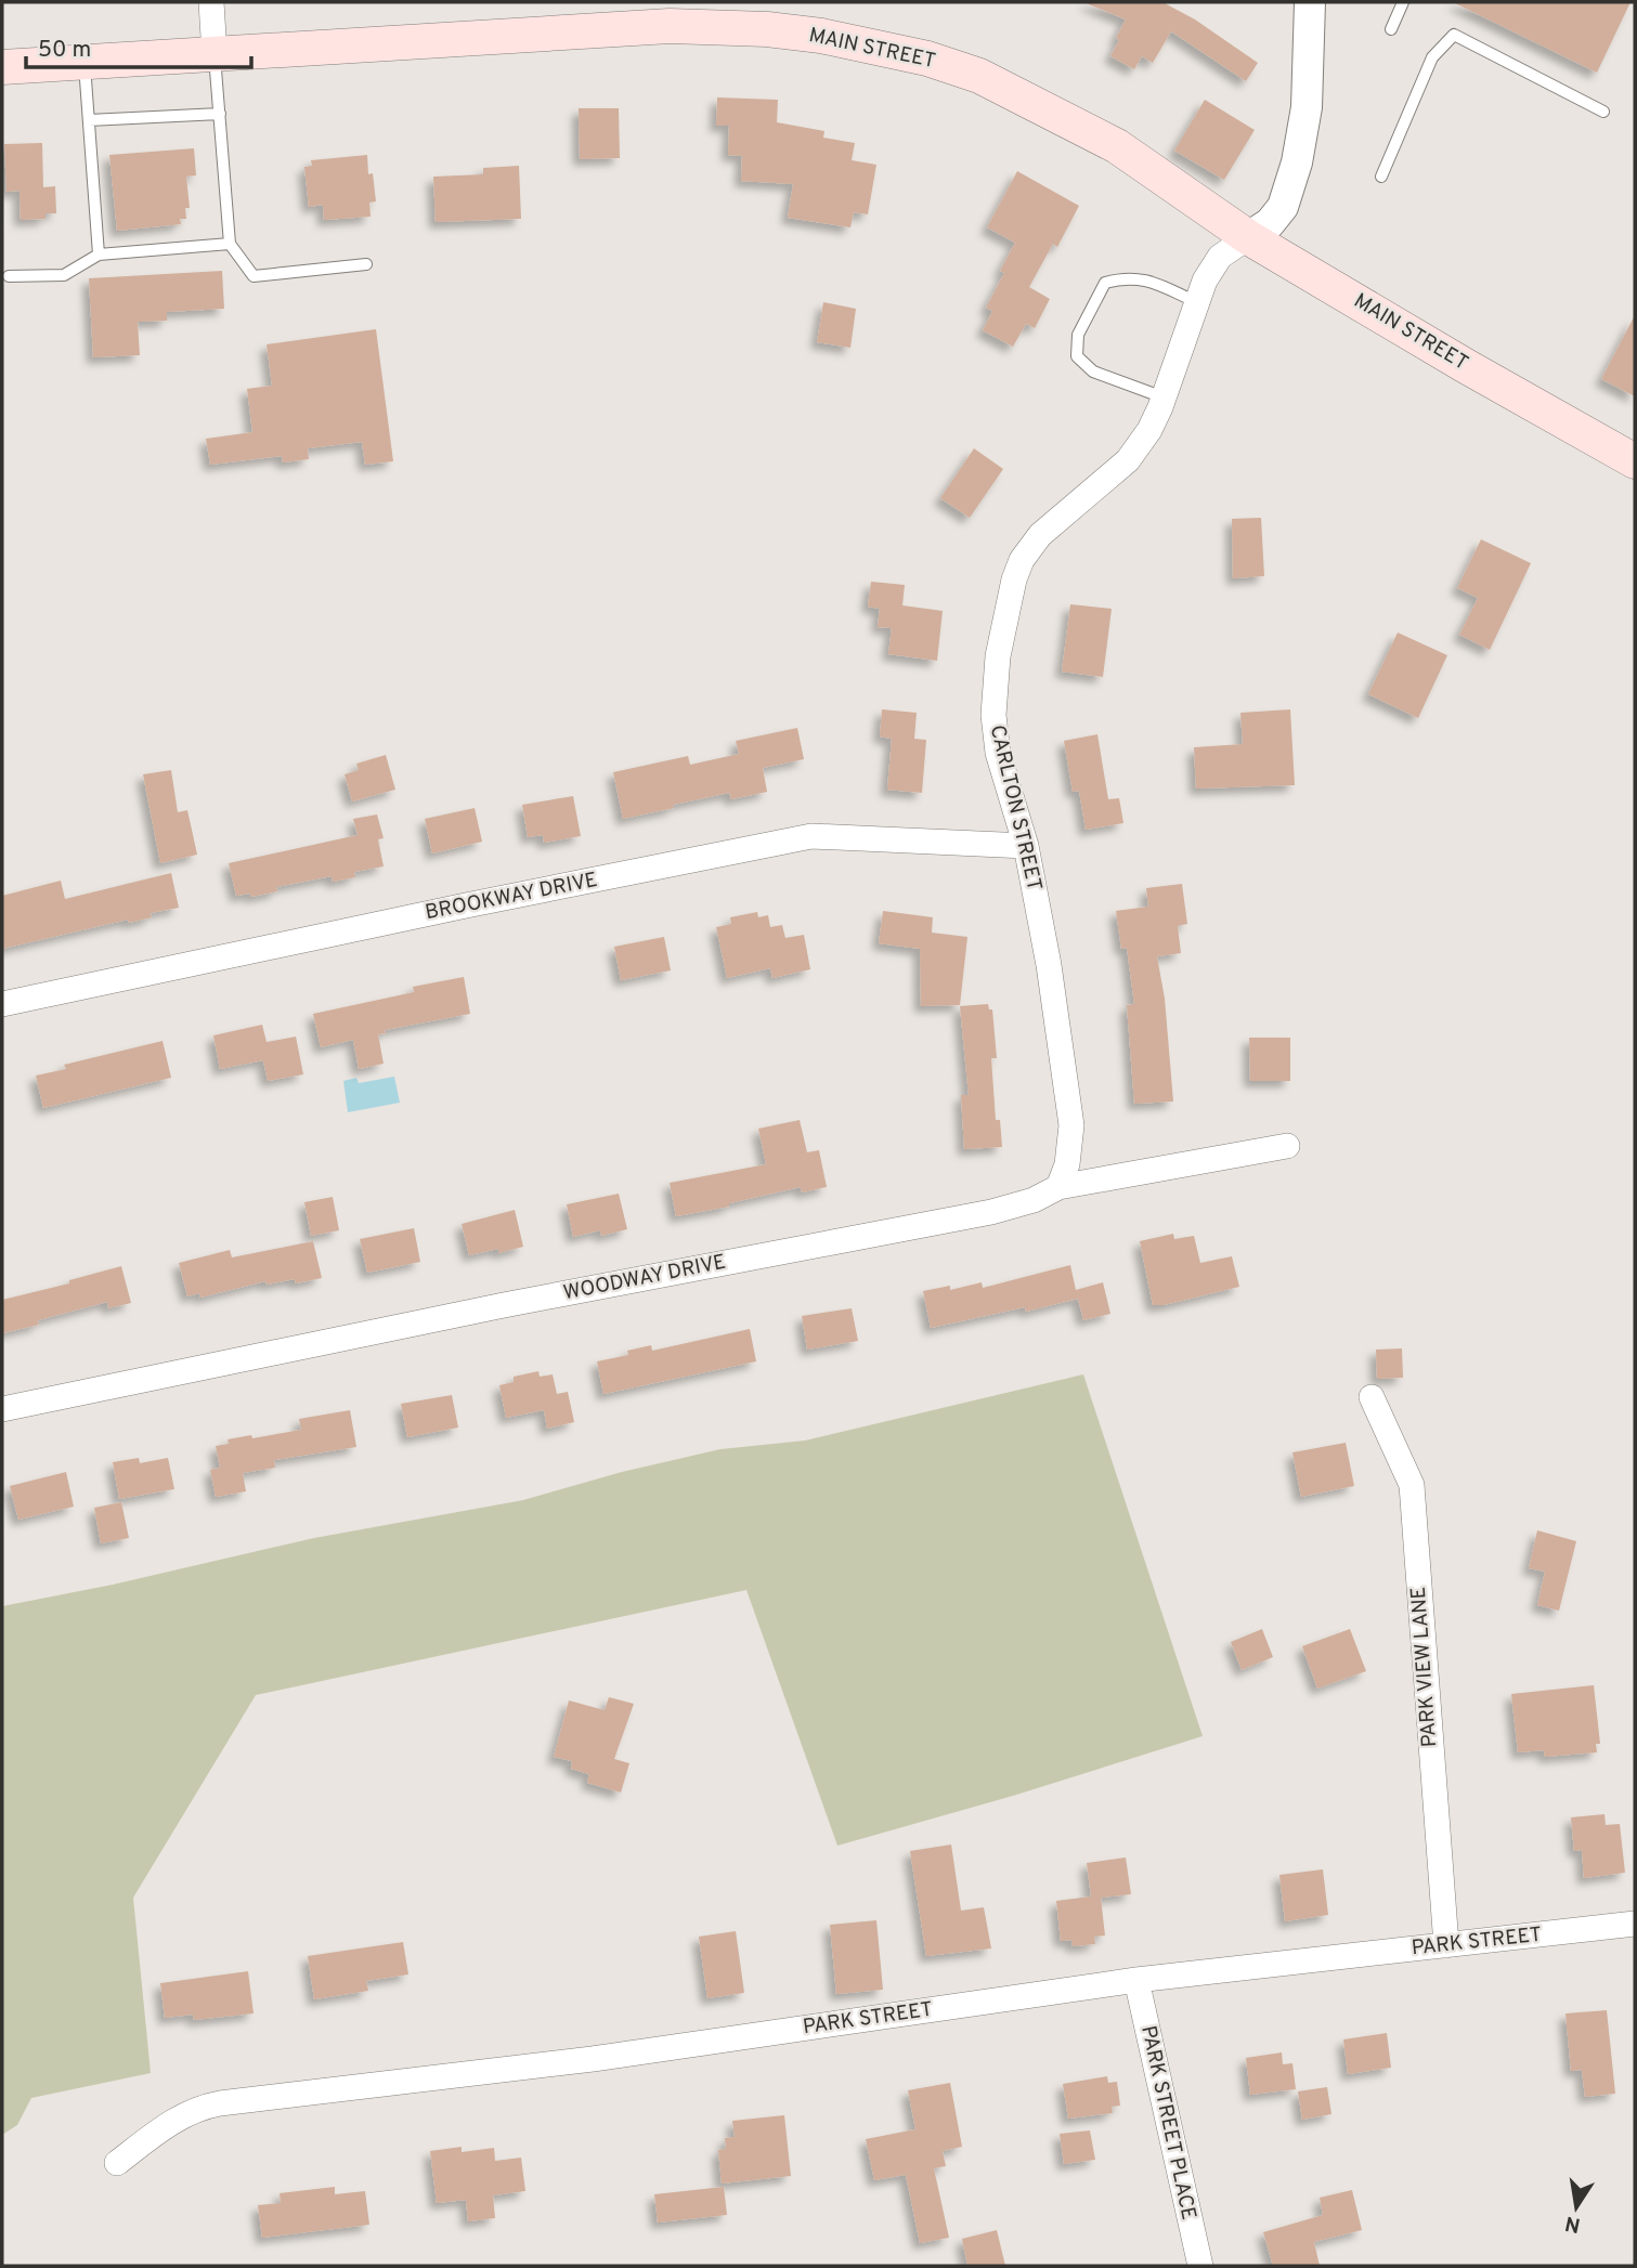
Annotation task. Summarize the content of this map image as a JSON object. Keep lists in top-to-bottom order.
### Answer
{
  "streets": {
    "main road": ["MAIN STREET"],
    "street": [
      "CARLTON STREET",
      "BROOKWAY DRIVE",
      "WOODWAY DRIVE",
      "PARK VIEW LANE",
      "PARK STREET",
      "PARK STREET PLACE"
    ]
  },
  "crossings": [
    ["MAIN STREET", "CARLTON STREET"],
    ["CARLTON STREET", "BROOKWAY DRIVE"],
    ["CARLTON STREET", "WOODWAY DRIVE"],
    ["PARK VIEW LANE", "PARK STREET"],
    ["PARK STREET", "PARK STREET PLACE"]
  ],
  "scale_bar": "50 m",
  "north": "bottom"
}
